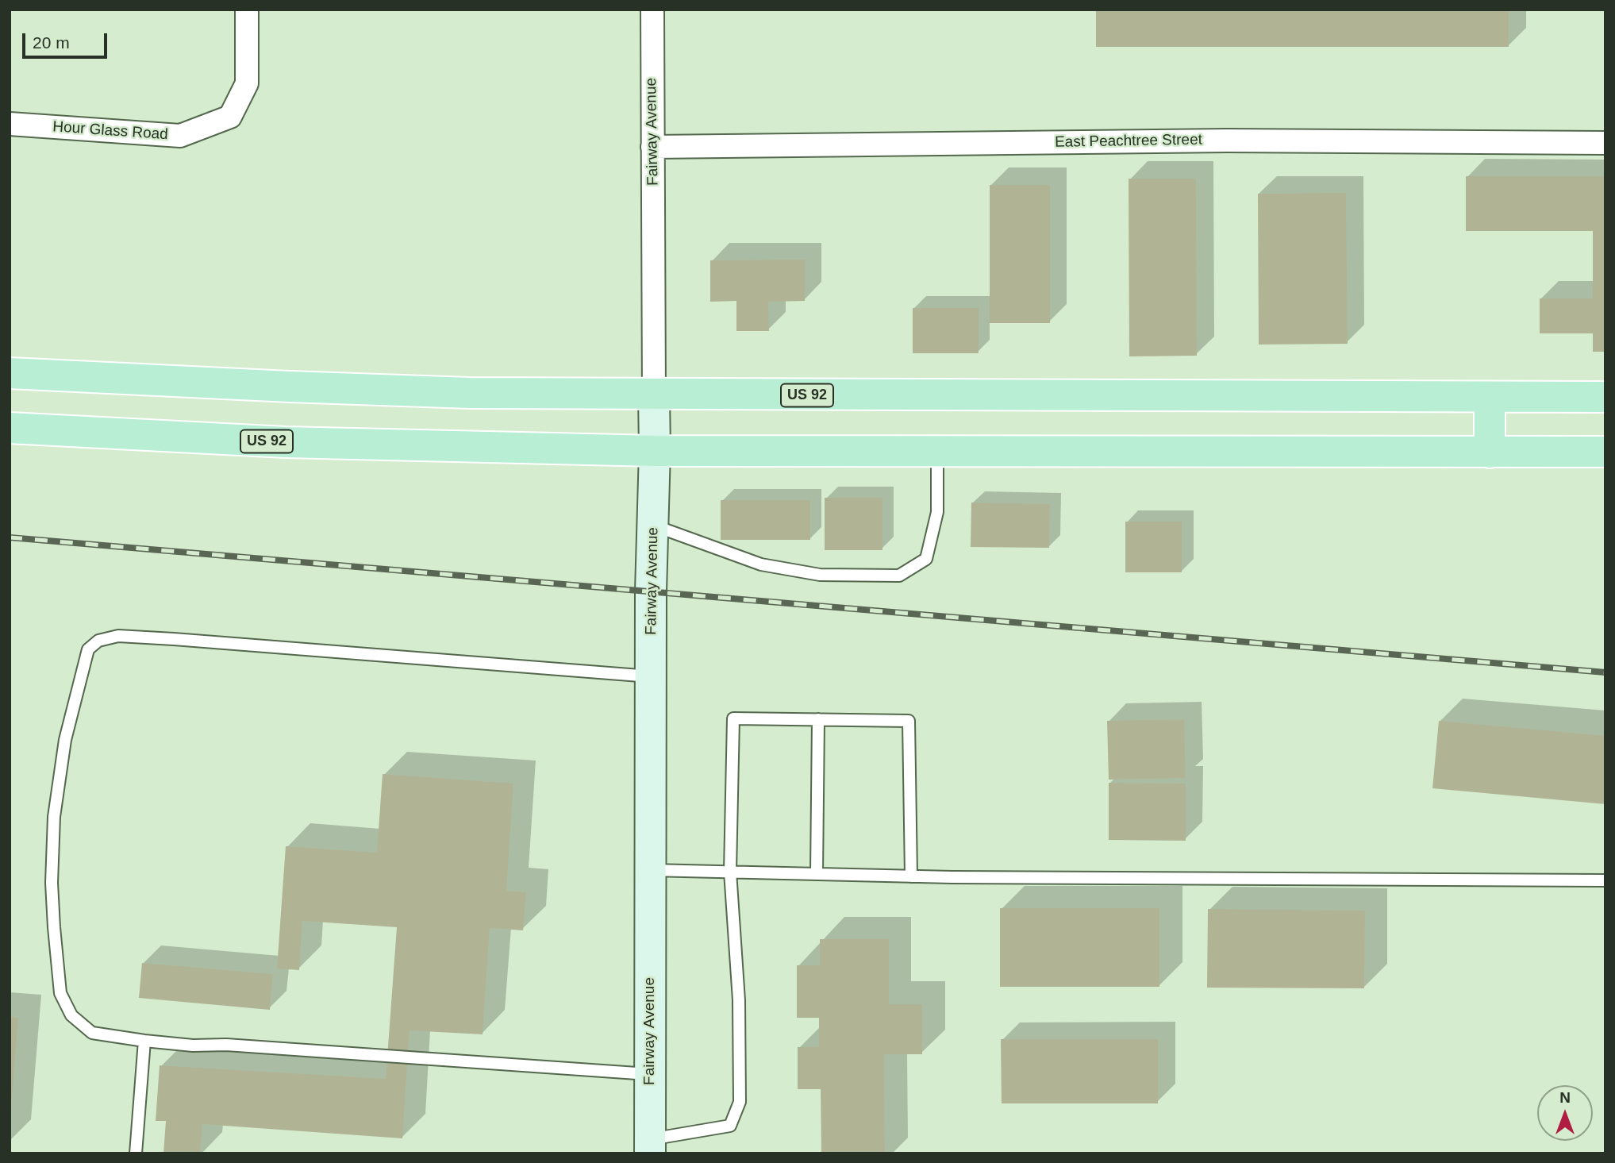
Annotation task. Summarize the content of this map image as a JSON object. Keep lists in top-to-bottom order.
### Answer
{
  "streets": {
    "main road": ["US 92"],
    "street": ["Hour Glass Road", "Fairway Avenue", "East Peachtree Street"]
  },
  "crossings": [
    ["Fairway Avenue", "East Peachtree Street"],
    ["Fairway Avenue", "US 92"]
  ],
  "scale_bar": "20 m",
  "north": "top"
}
